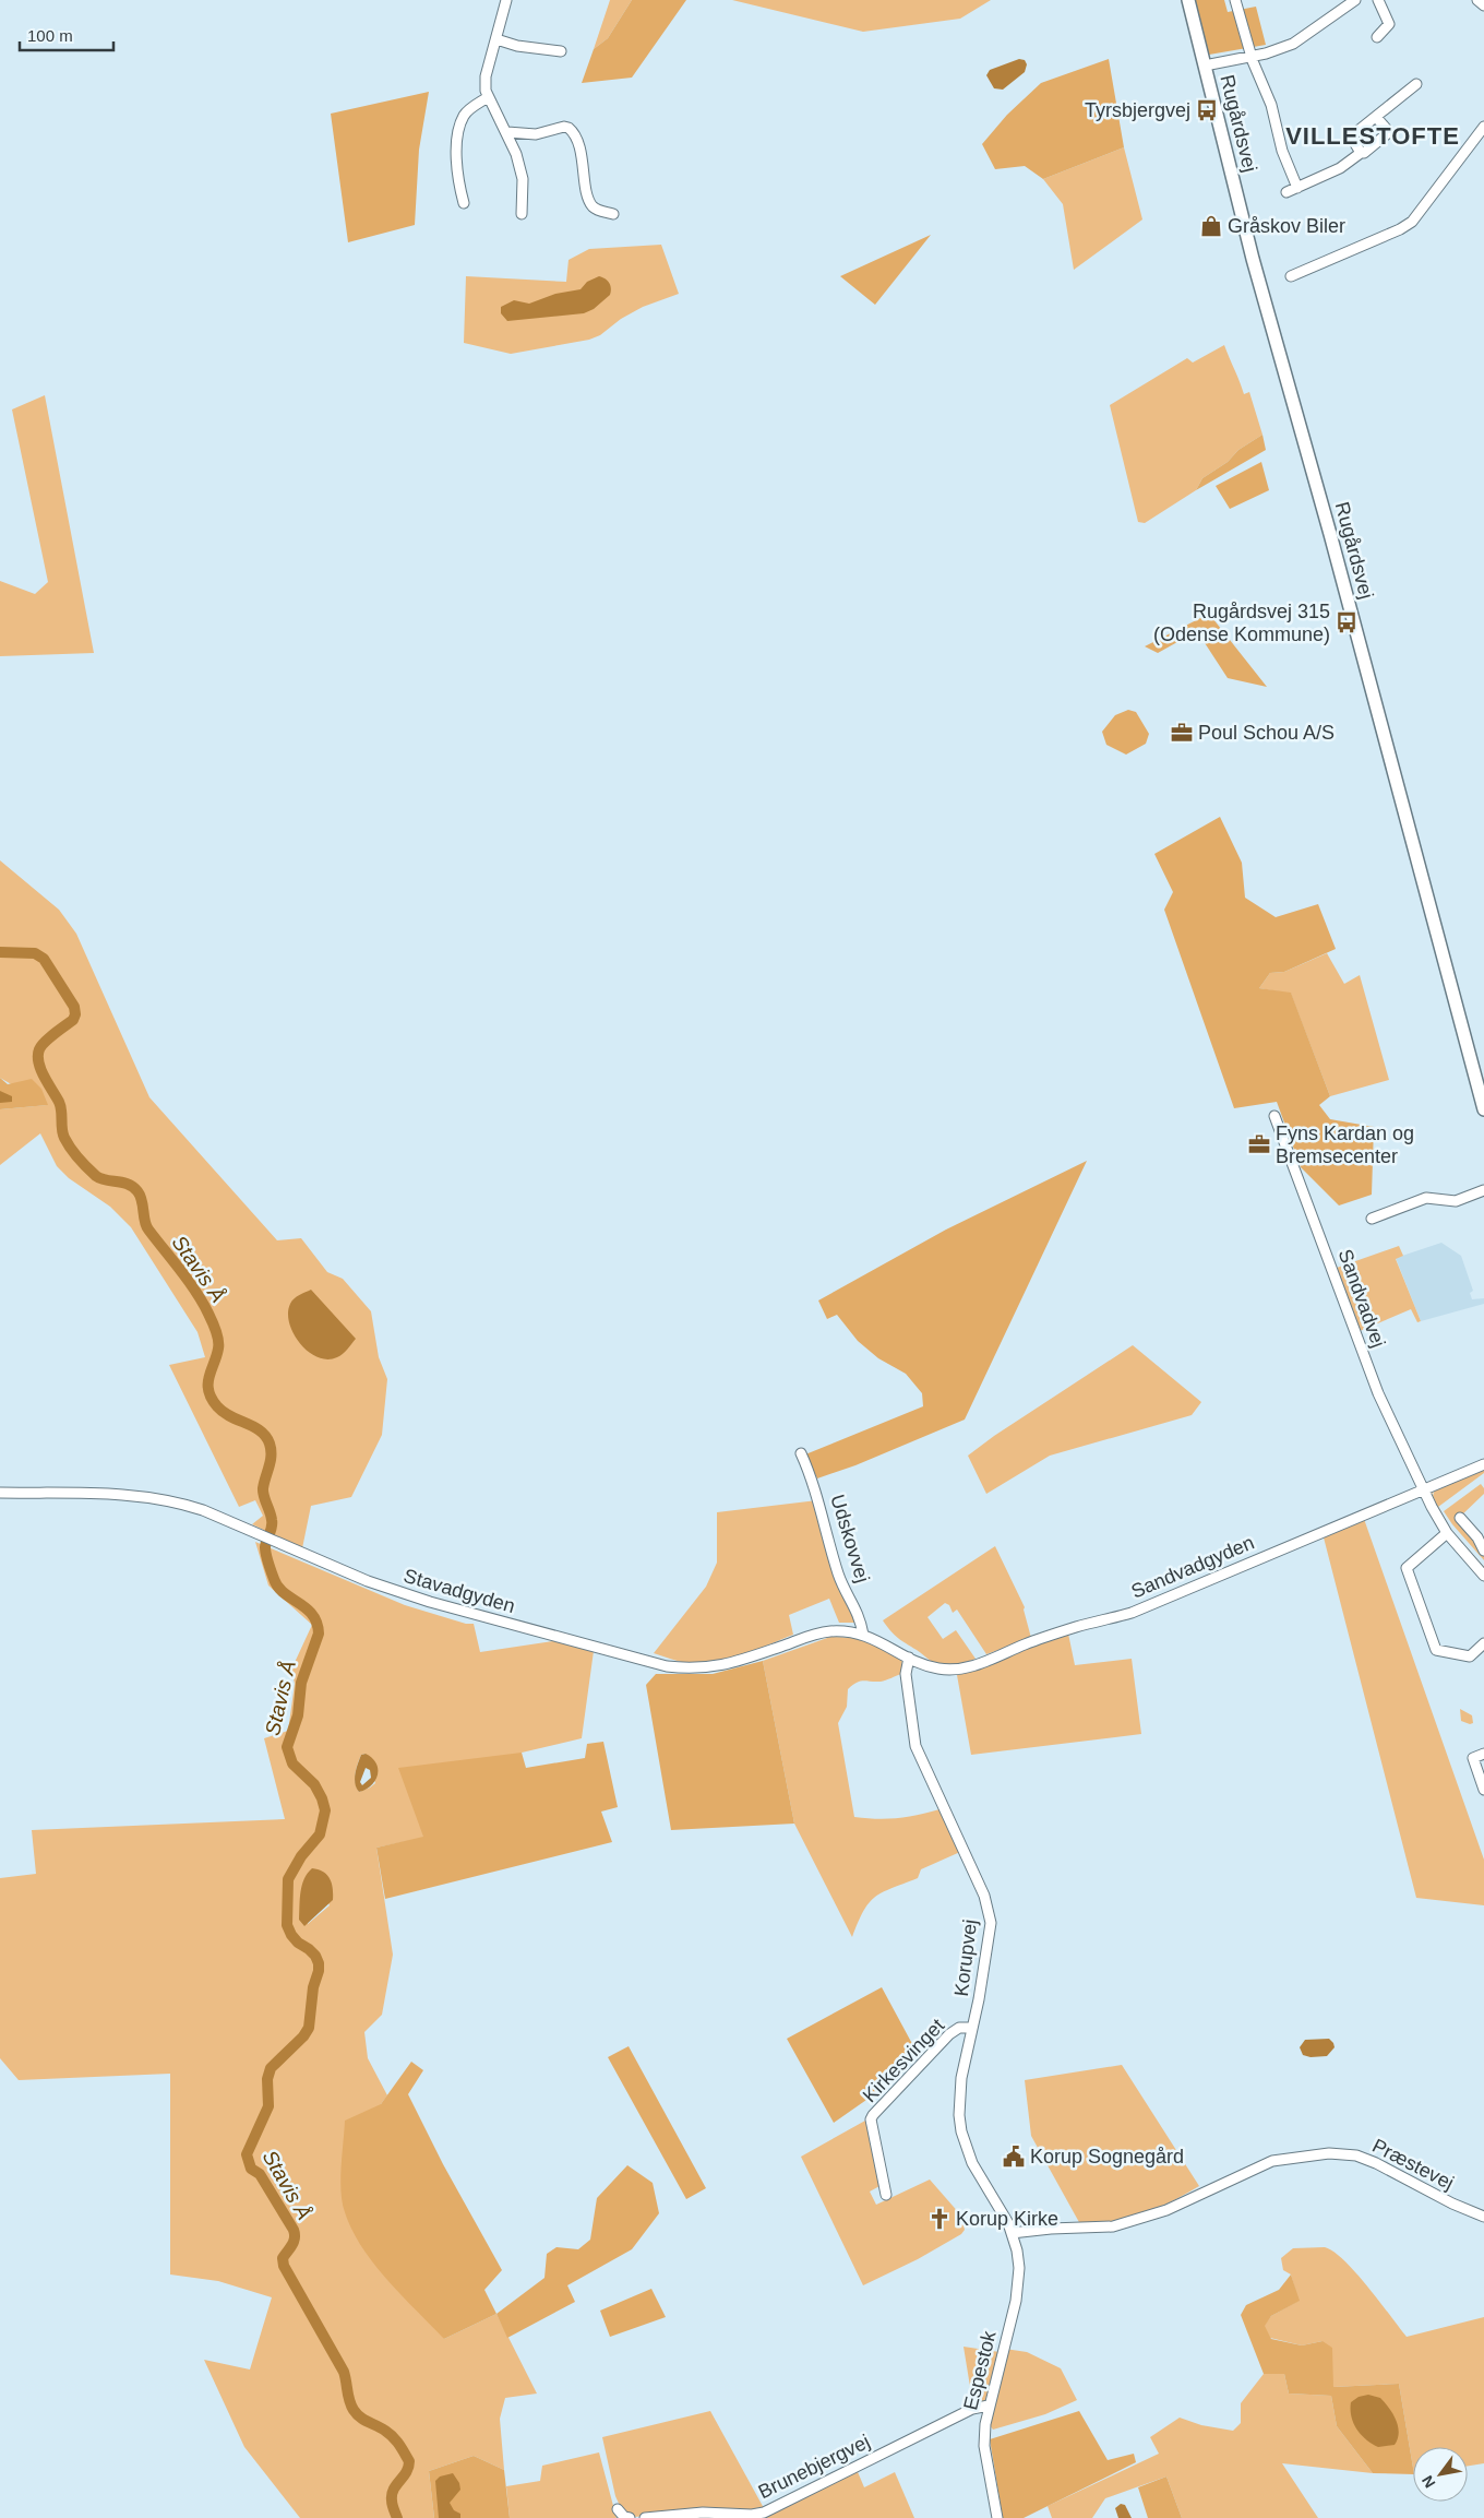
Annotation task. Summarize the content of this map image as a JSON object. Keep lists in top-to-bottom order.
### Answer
{
  "streets": {
    "main road": ["Rugårdsvej"],
    "street": [
      "Sandvadvej",
      "Udskovvej",
      "Sandvadgyden",
      "Stavadgyden",
      "Korupvej",
      "Kirkesvinget",
      "Præstevej",
      "Espestok",
      "Brunebjergvej"
    ]
  },
  "crossings": [
    ["Sandvadvej", "Sandvadgyden"],
    ["Udskovvej", "Stavadgyden"],
    ["Sandvadgyden", "Stavadgyden"],
    ["Sandvadgyden", "Korupvej"],
    ["Stavadgyden", "Korupvej"],
    ["Korupvej", "Kirkesvinget"],
    ["Korupvej", "Præstevej"],
    ["Korupvej", "Espestok"],
    ["Præstevej", "Espestok"],
    ["Espestok", "Brunebjergvej"]
  ],
  "districts": ["VILLESTOFTE"],
  "water": ["Stavis Å"],
  "places": {
    "bus stop": ["Tyrsbjergvej", "Rugårdsvej 315 (Odense Kommune)"],
    "shop": ["Gråskov Biler"],
    "office": ["Poul Schou A/S", "Fyns Kardan og Bremsecenter"],
    "public building": ["Korup Sognegård"],
    "church": ["Korup Kirke"]
  },
  "scale_bar": "100 m",
  "north": "bottom left"
}
